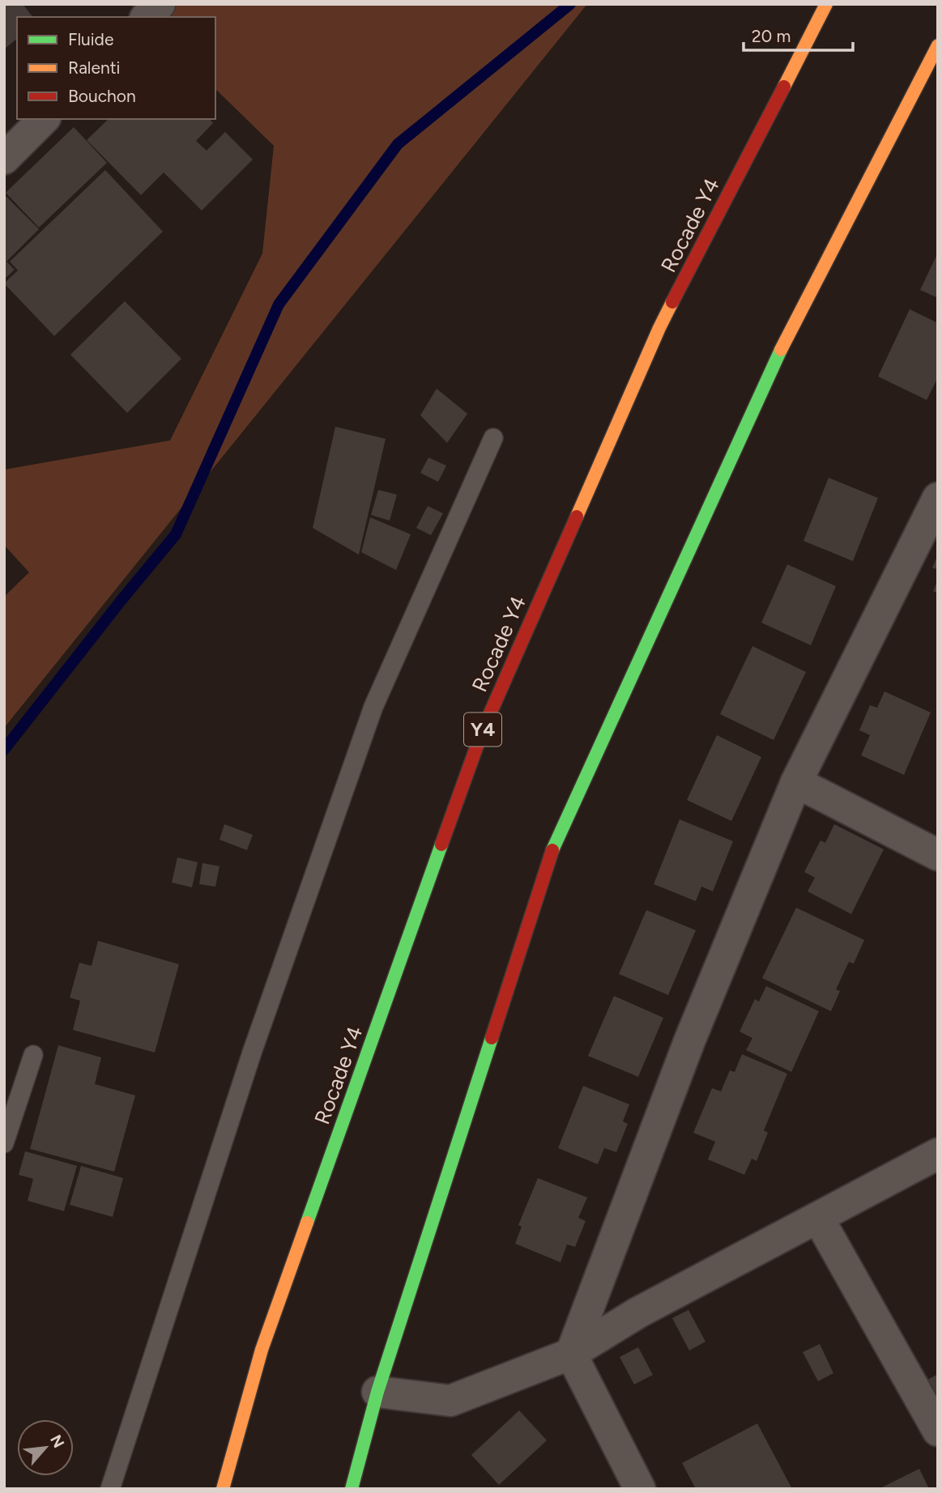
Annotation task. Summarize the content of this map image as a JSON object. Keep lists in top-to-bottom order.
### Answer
{
  "streets": {
    "highway": ["Rocade Y4", "Y4"]
  },
  "legend": ["Fluide", "Ralenti", "Bouchon"],
  "scale_bar": "20 m",
  "north": "top right"
}
